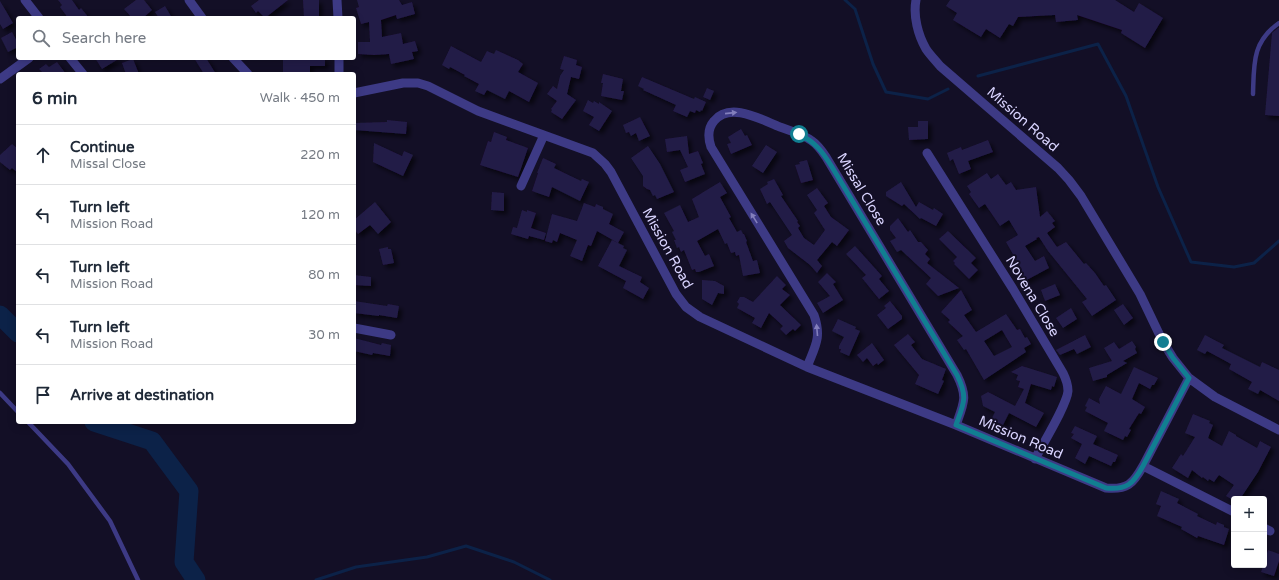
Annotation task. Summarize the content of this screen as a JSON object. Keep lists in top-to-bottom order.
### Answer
{
  "streets": {
    "street": ["Mission Road", "Missal Close", "Novena Close"]
  },
  "crossings": [
    ["Mission Road", "Missal Close"],
    ["Mission Road", "Novena Close"]
  ],
  "page": {
    "search": "Search here",
    "heading": ["6 min", "Walk · 450 m"],
    "list": [
      ["Continue", "Missal Close", "220 m"],
      ["Turn left", "Mission Road", "120 m"],
      ["Turn left", "Mission Road", "80 m"],
      ["Turn left", "Mission Road", "30 m"],
      "Arrive at destination"
    ],
    "map_buttons": ["+", "−"]
  }
}
